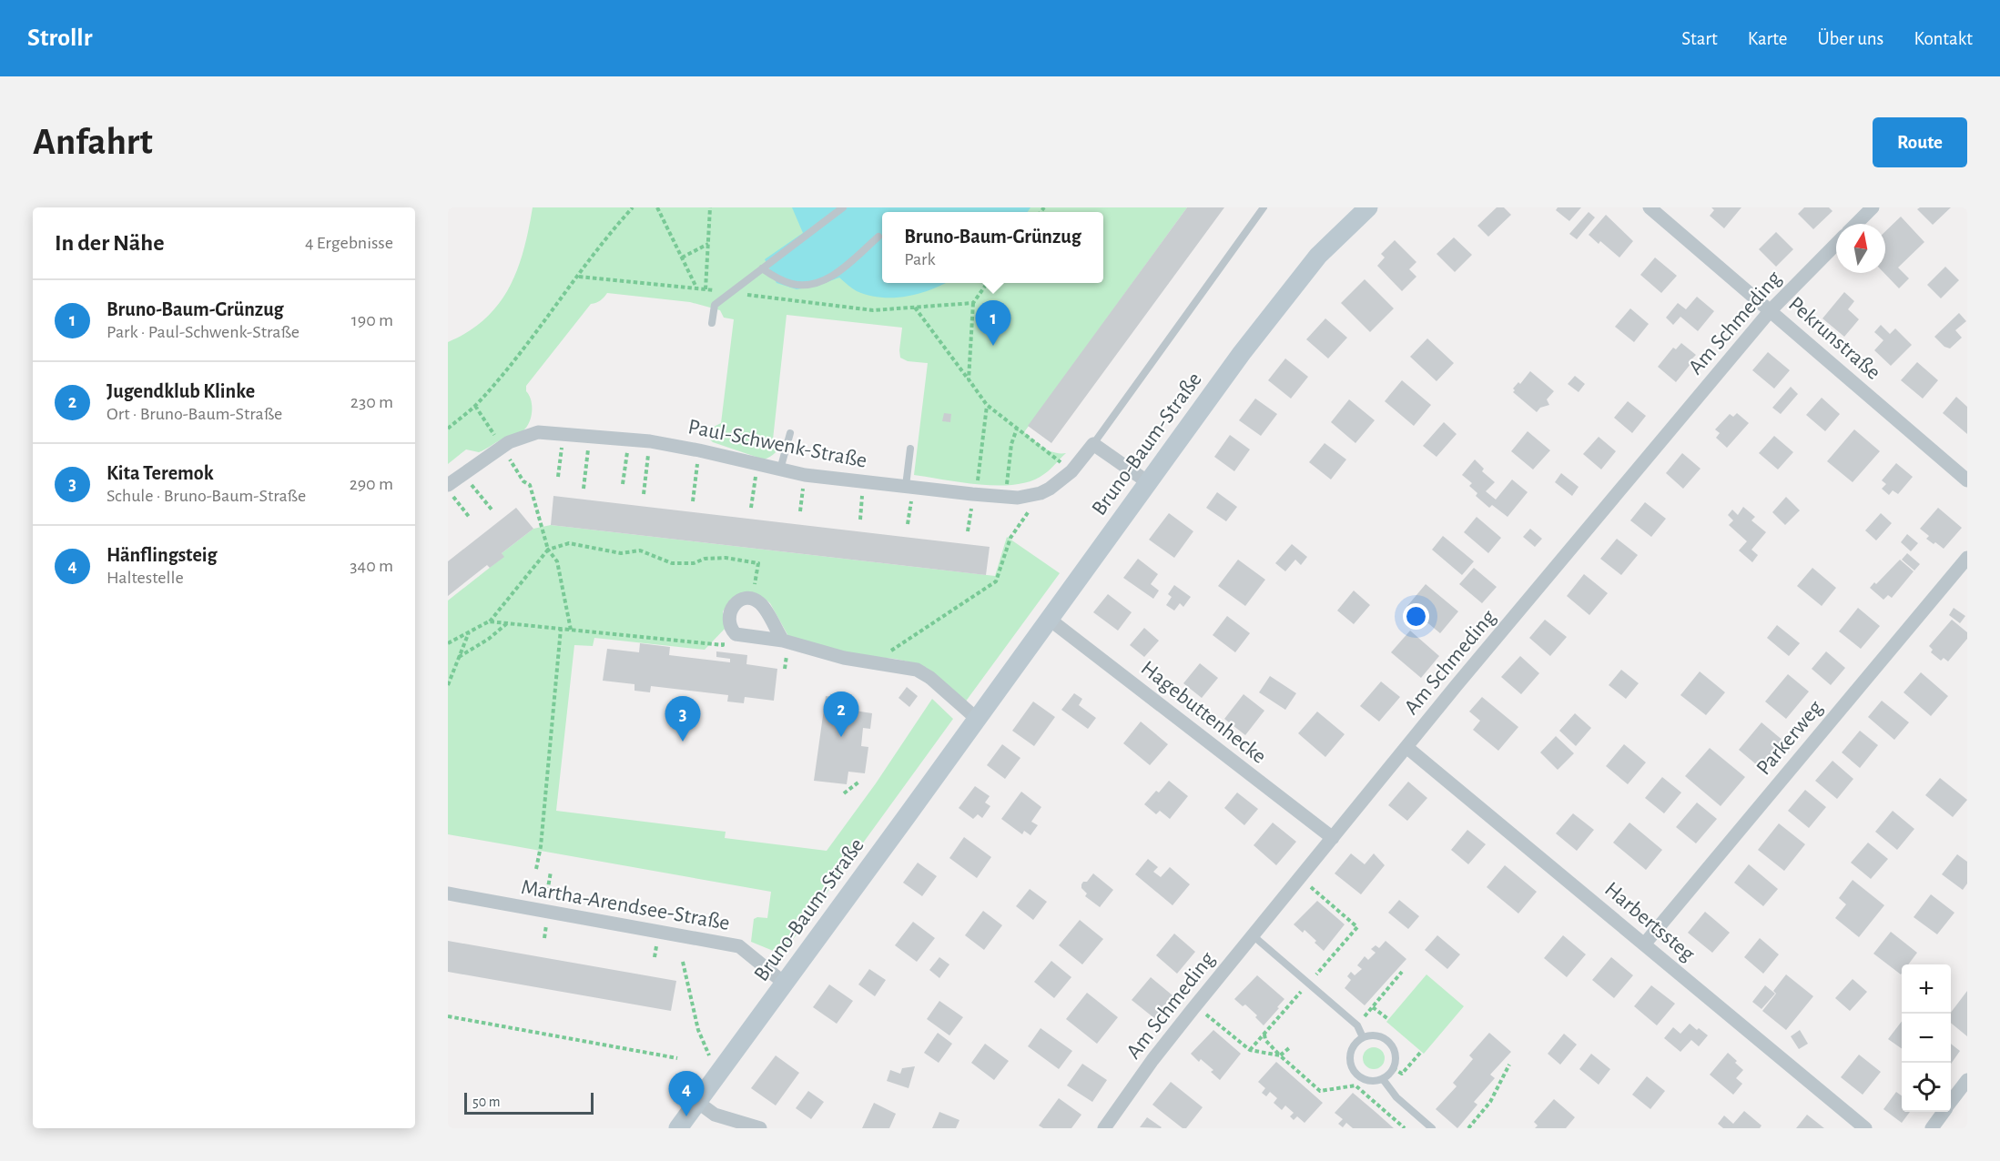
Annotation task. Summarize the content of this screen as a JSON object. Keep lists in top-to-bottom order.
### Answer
{
  "streets": {
    "street": [
      "Am Schmeding",
      "Pekrunstraße",
      "Paul-Schwenk-Straße",
      "Bruno-Baum-Straße",
      "Hagebuttenhecke",
      "Parkerweg",
      "Martha-Arendsee-Straße",
      "Harbertssteg"
    ]
  },
  "crossings": [
    ["Am Schmeding", "Pekrunstraße"],
    ["Am Schmeding", "Hagebuttenhecke"],
    ["Am Schmeding", "Harbertssteg"],
    ["Paul-Schwenk-Straße", "Bruno-Baum-Straße"],
    ["Bruno-Baum-Straße", "Hagebuttenhecke"],
    ["Bruno-Baum-Straße", "Martha-Arendsee-Straße"],
    ["Parkerweg", "Harbertssteg"]
  ],
  "scale_bar": "50 m",
  "north": "top",
  "page": {
    "header": "Strollr",
    "nav": [
      "Start",
      "Karte",
      "Über uns",
      "Kontakt"
    ],
    "buttons": "Route",
    "title": "Anfahrt",
    "heading": ["In der Nähe", "4 Ergebnisse"],
    "popup": ["Bruno-Baum-Grünzug", "Park"],
    "list": [
      {
        "mark": "1",
        "name": "Bruno-Baum-Grünzug",
        "note": "Park · Paul-Schwenk-Straße",
        "value": "190 m"
      },
      {
        "mark": "2",
        "name": "Jugendklub Klinke",
        "note": "Ort · Bruno-Baum-Straße",
        "value": "230 m"
      },
      {
        "mark": "3",
        "name": "Kita Teremok",
        "note": "Schule · Bruno-Baum-Straße",
        "value": "290 m"
      },
      {
        "mark": "4",
        "name": "Hänflingsteig",
        "note": "Haltestelle",
        "value": "340 m"
      }
    ],
    "pins": [
      "1",
      "2",
      "3",
      "4"
    ],
    "map_buttons": ["+", "−"],
    "scale": "50 m"
  }
}
